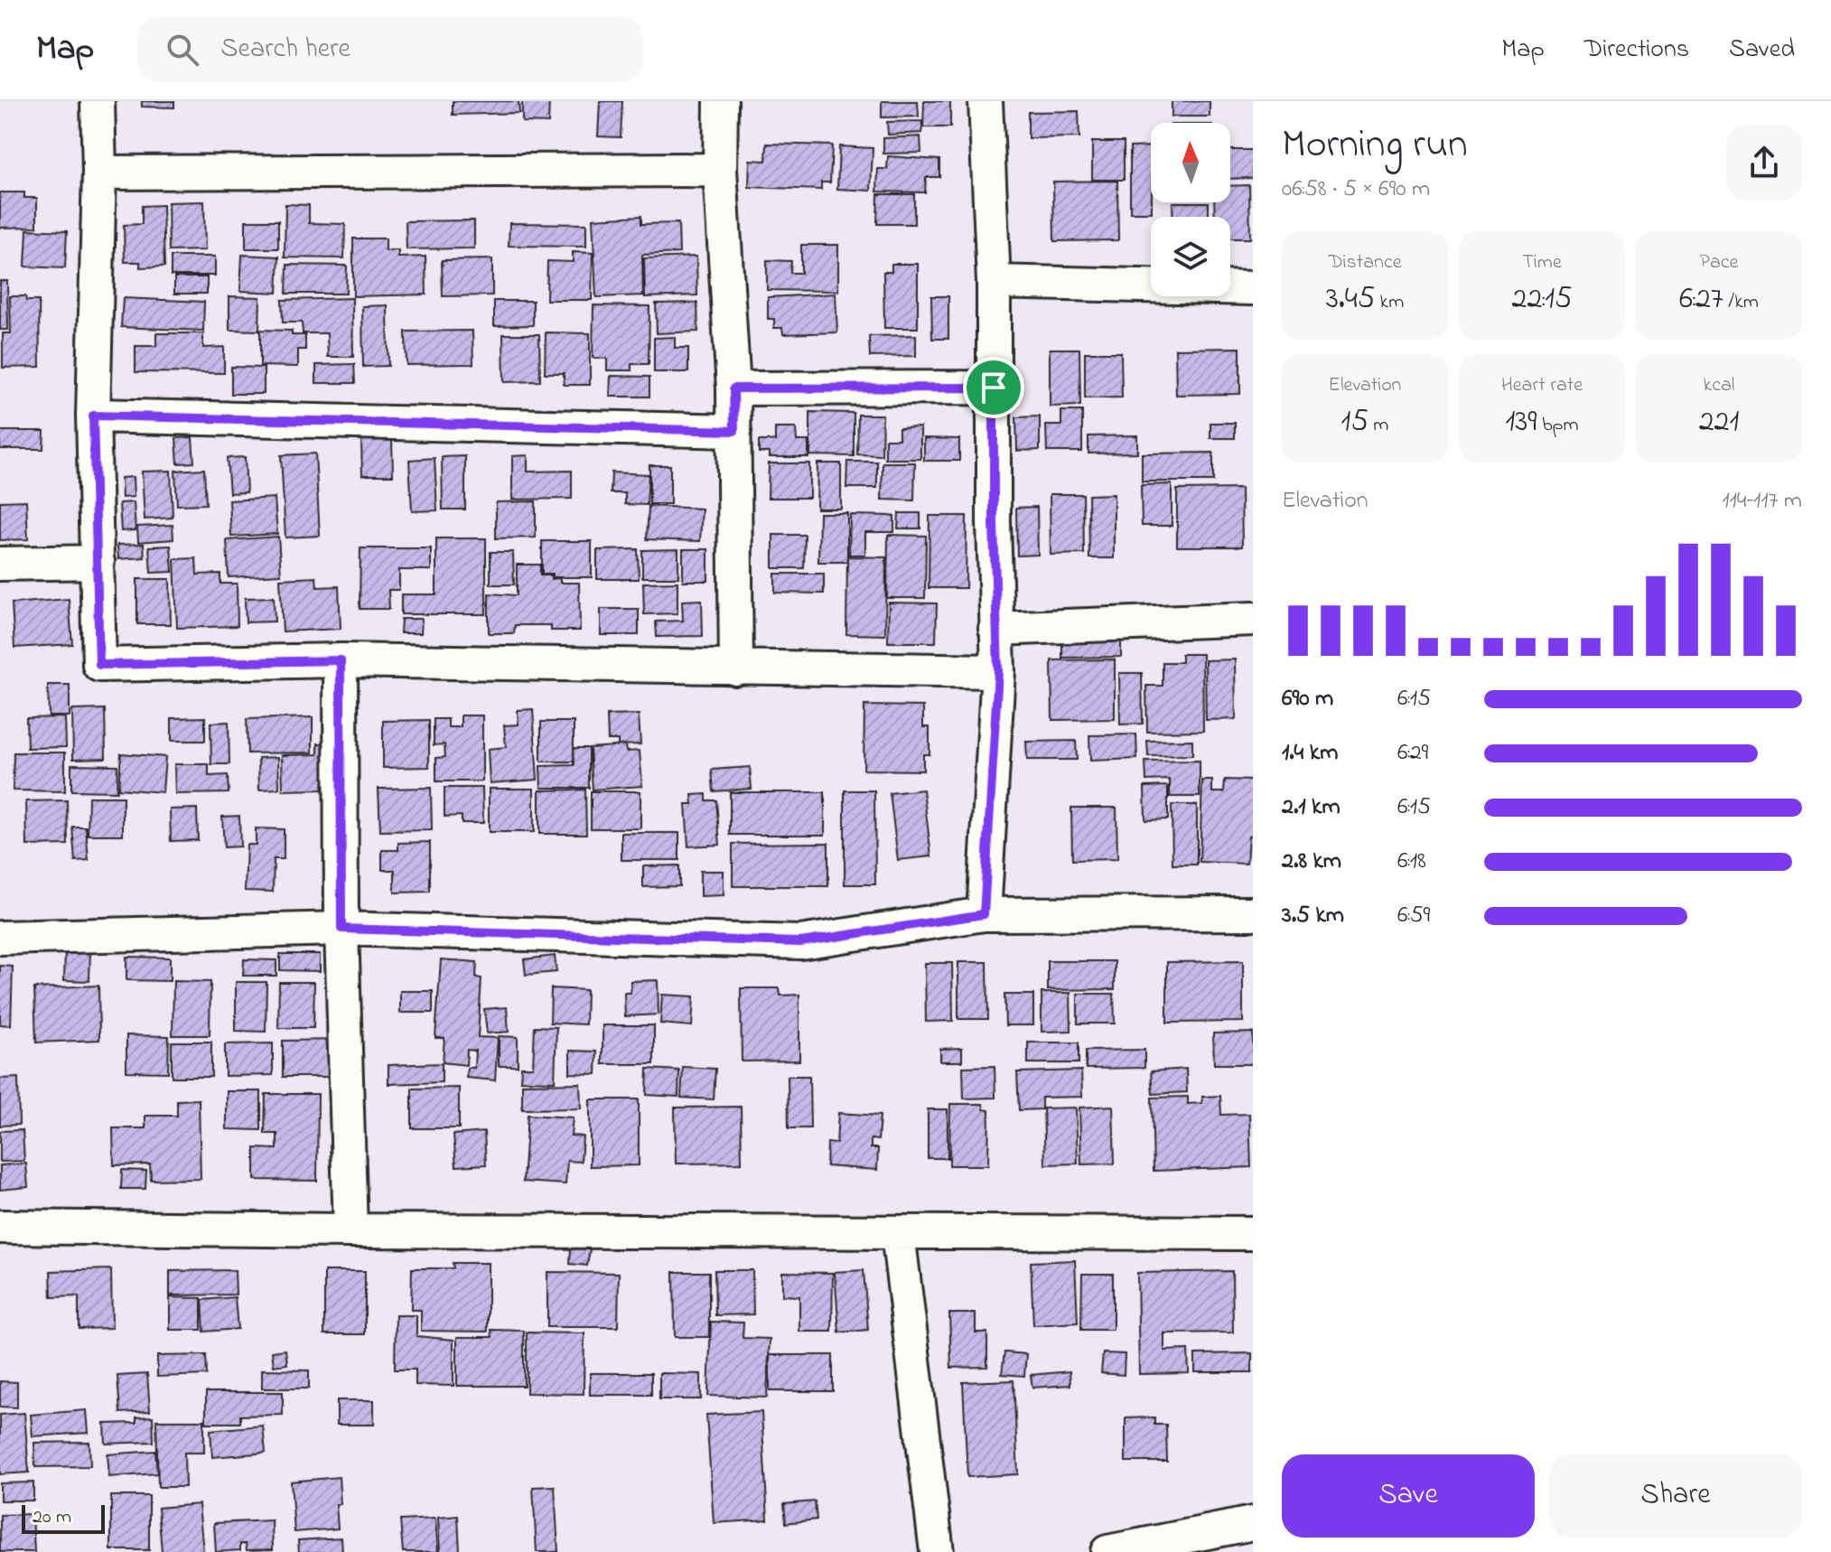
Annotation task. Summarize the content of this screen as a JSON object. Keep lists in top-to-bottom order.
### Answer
{
  "scale_bar": "20 m",
  "north": "top",
  "page": {
    "header": "Map",
    "search": "Search here",
    "nav": ["Map", "Directions", "Saved"],
    "heading": ["Morning run", "06:58 · 5 × 690 m"],
    "stats": [
      ["Distance", "3.45 km"],
      ["Time", "22:15"],
      ["Pace", "6:27 /km"],
      ["Elevation", "15 m"],
      ["Heart rate", "139 bpm"],
      ["kcal", "221"]
    ],
    "chart": ["Elevation", "114–117 m"],
    "list": [
      {
        "name": "690 m",
        "note": "6:15"
      },
      {
        "name": "1.4 km",
        "note": "6:29"
      },
      {
        "name": "2.1 km",
        "note": "6:15"
      },
      {
        "name": "2.8 km",
        "note": "6:18"
      },
      {
        "name": "3.5 km",
        "note": "6:59"
      }
    ],
    "buttons": ["Save", "Share"],
    "scale": "20 m"
  }
}
